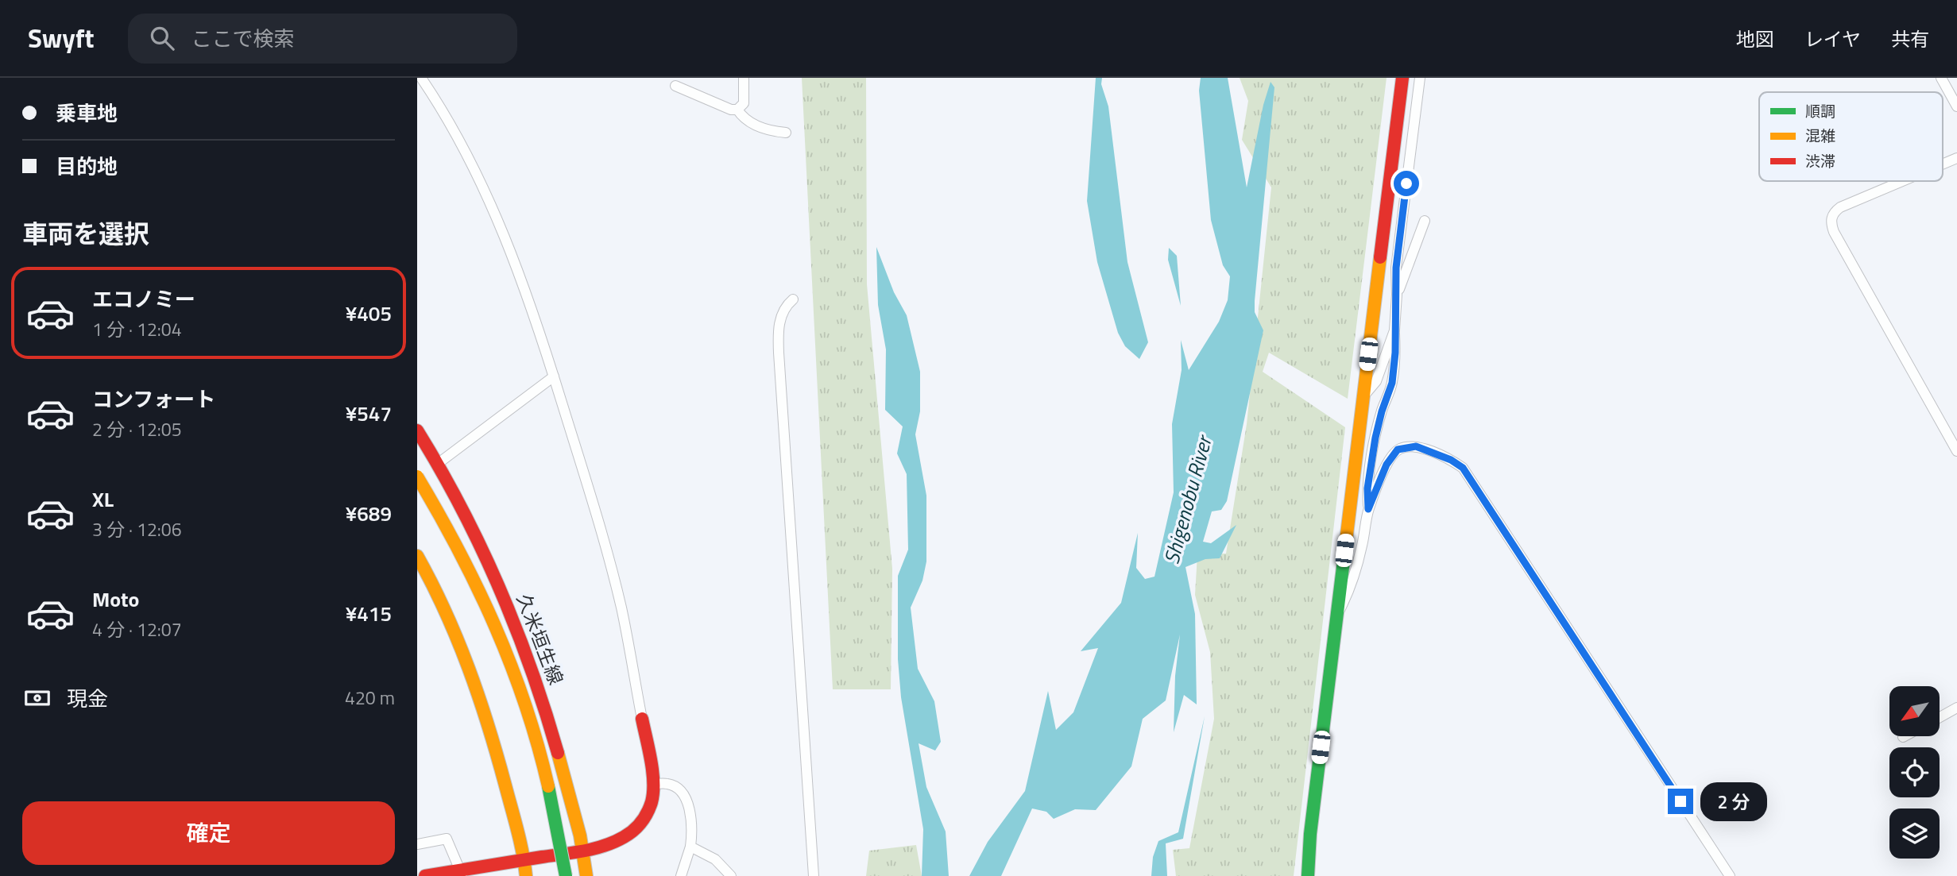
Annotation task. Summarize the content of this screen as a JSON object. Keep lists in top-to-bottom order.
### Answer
{
  "streets": {
    "main road": ["久米垣生線"]
  },
  "water": ["Shigenobu River"],
  "legend": ["順調", "混雑", "渋滞"],
  "north": "bottom left",
  "page": {
    "header": "Swyft",
    "search": "ここで検索",
    "nav": ["地図", "レイヤ", "共有"],
    "banner": ["乗車地", "目的地"],
    "heading": "車両を選択",
    "list": [
      {
        "name": "エコノミー",
        "note": "1 分 · 12:04",
        "value": "¥405"
      },
      {
        "name": "コンフォート",
        "note": "2 分 · 12:05",
        "value": "¥547"
      },
      {
        "name": "XL",
        "note": "3 分 · 12:06",
        "value": "¥689"
      },
      {
        "name": "Moto",
        "note": "4 分 · 12:07",
        "value": "¥415"
      }
    ],
    "pay": ["現金", "420 m"],
    "bubble": "2 分",
    "buttons": "確定"
  }
}
